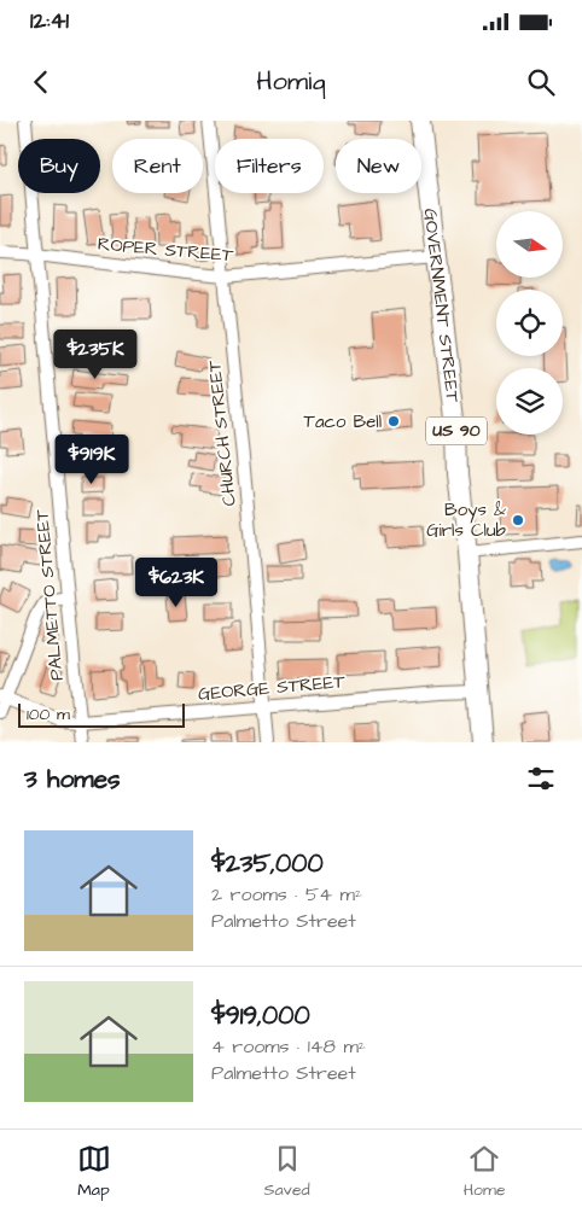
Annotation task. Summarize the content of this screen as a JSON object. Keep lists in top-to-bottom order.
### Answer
{
  "streets": {
    "main road": ["GOVERNMENT STREET", "US 90"],
    "street": [
      "ROPER STREET",
      "CHURCH STREET",
      "PALMETTO STREET",
      "GEORGE STREET"
    ]
  },
  "crossings": [
    ["ROPER STREET", "GOVERNMENT STREET"],
    ["ROPER STREET", "CHURCH STREET"],
    ["ROPER STREET", "PALMETTO STREET"],
    ["GOVERNMENT STREET", "GEORGE STREET"],
    ["CHURCH STREET", "GEORGE STREET"],
    ["PALMETTO STREET", "GEORGE STREET"]
  ],
  "places": ["Taco Bell", "Boys & Girls Club"],
  "scale_bar": "100 m",
  "north": "right",
  "page": {
    "status": "12:41",
    "header": "Homiq",
    "chip": [
      "Buy",
      "Rent",
      "Filters",
      "New"
    ],
    "price": ["$235K", "$919K", "$623K"],
    "scale": "100 m",
    "heading": "3 homes",
    "list": [
      {
        "name": "$235,000",
        "note": "2 rooms · 54 m² · Palmetto Street"
      },
      {
        "name": "$919,000",
        "note": "4 rooms · 148 m² · Palmetto Street"
      }
    ],
    "tabs": ["Map", "Saved", "Home"]
  }
}
